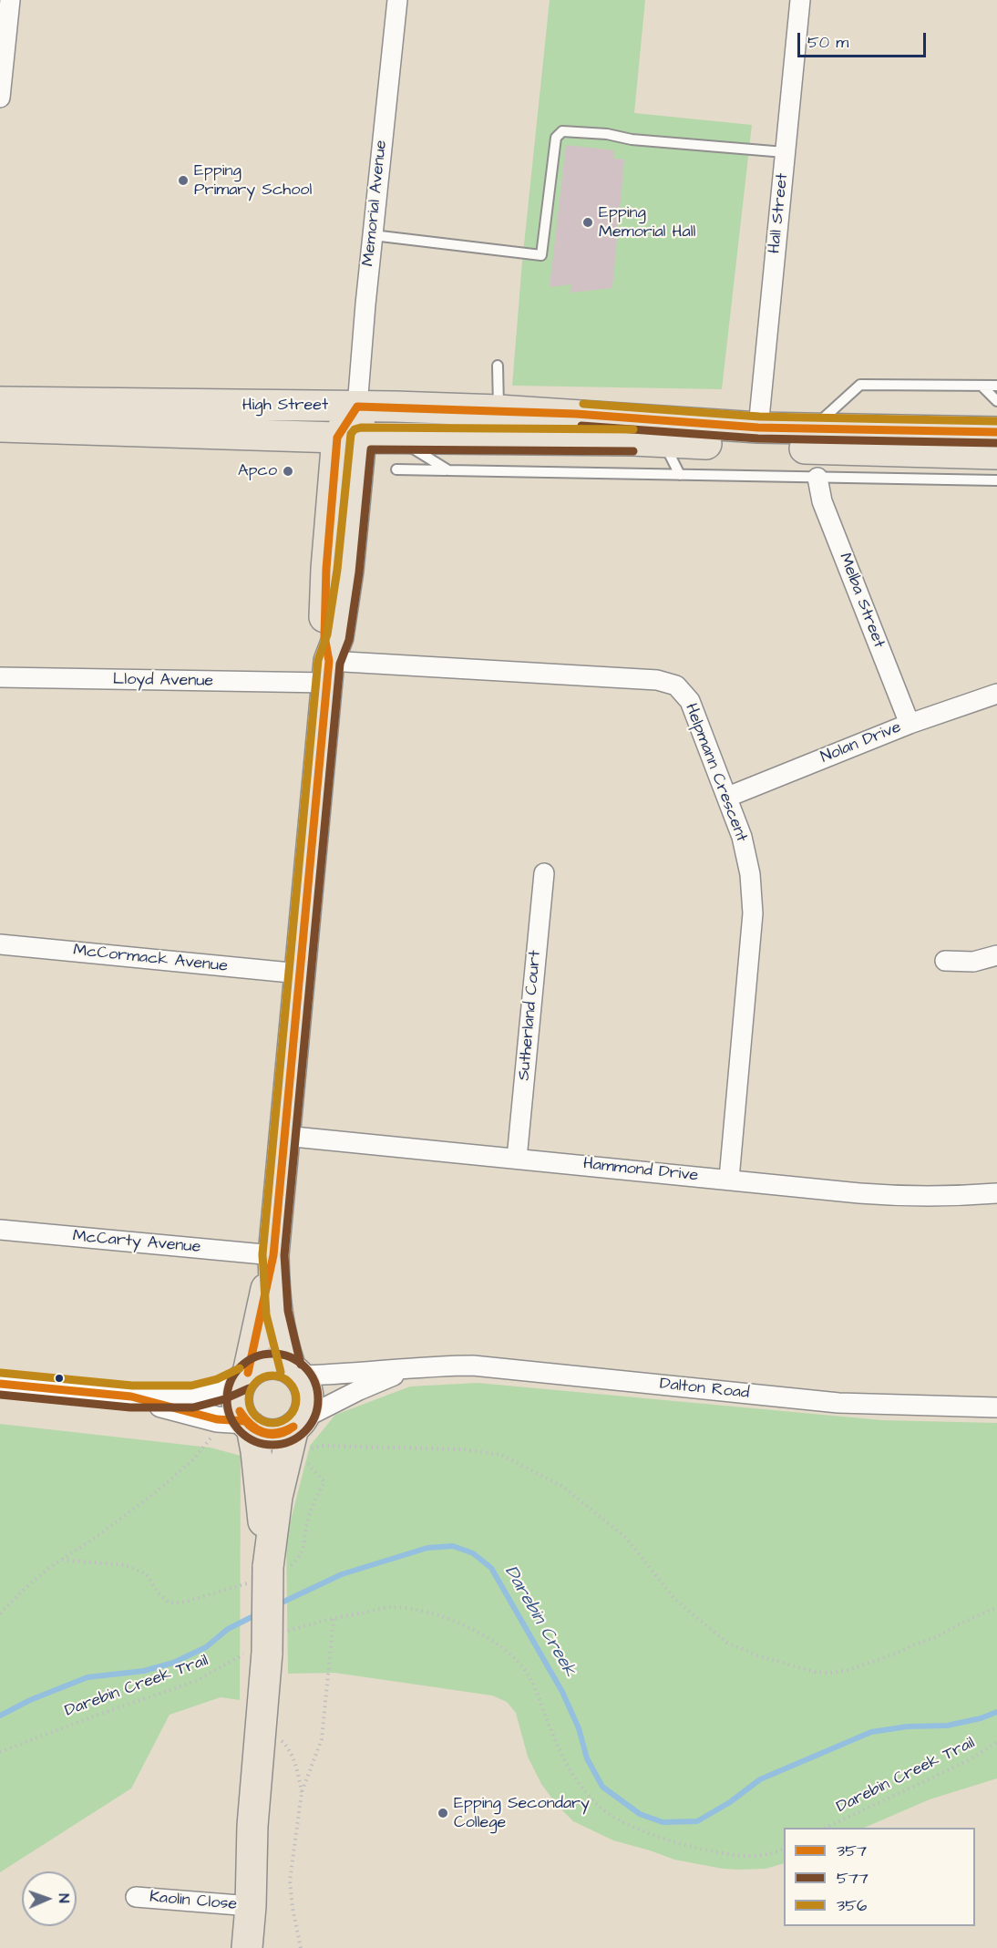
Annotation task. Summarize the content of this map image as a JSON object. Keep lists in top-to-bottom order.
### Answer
{
  "streets": {
    "main road": ["Memorial Avenue", "High Street"],
    "street": [
      "Hall Street",
      "Melba Street",
      "Lloyd Avenue",
      "Nolan Drive",
      "Helpmann Crescent",
      "McCormack Avenue",
      "Sutherland Court",
      "Hammond Drive",
      "McCarty Avenue",
      "Dalton Road",
      "Kaolin Close"
    ],
    "path": ["Darebin Creek Trail"]
  },
  "crossings": [
    ["Memorial Avenue", "High Street"],
    ["Memorial Avenue", "Lloyd Avenue"],
    ["Memorial Avenue", "Helpmann Crescent"],
    ["Memorial Avenue", "McCormack Avenue"],
    ["Memorial Avenue", "Hammond Drive"],
    ["Memorial Avenue", "McCarty Avenue"],
    ["Memorial Avenue", "Dalton Road"],
    ["Hall Street", "High Street"],
    ["Melba Street", "Nolan Drive"],
    ["Lloyd Avenue", "Helpmann Crescent"],
    ["Nolan Drive", "Helpmann Crescent"],
    ["Helpmann Crescent", "Hammond Drive"],
    ["Sutherland Court", "Hammond Drive"]
  ],
  "water": ["Darebin Creek"],
  "places": [
    "Epping Primary School",
    "Epping Memorial Hall",
    "Apco",
    "Epping Secondary College"
  ],
  "lines": ["transit line 356", "transit line 357", "transit line 577"],
  "legend": ["357", "577", "356"],
  "scale_bar": "50 m",
  "north": "right"
}
